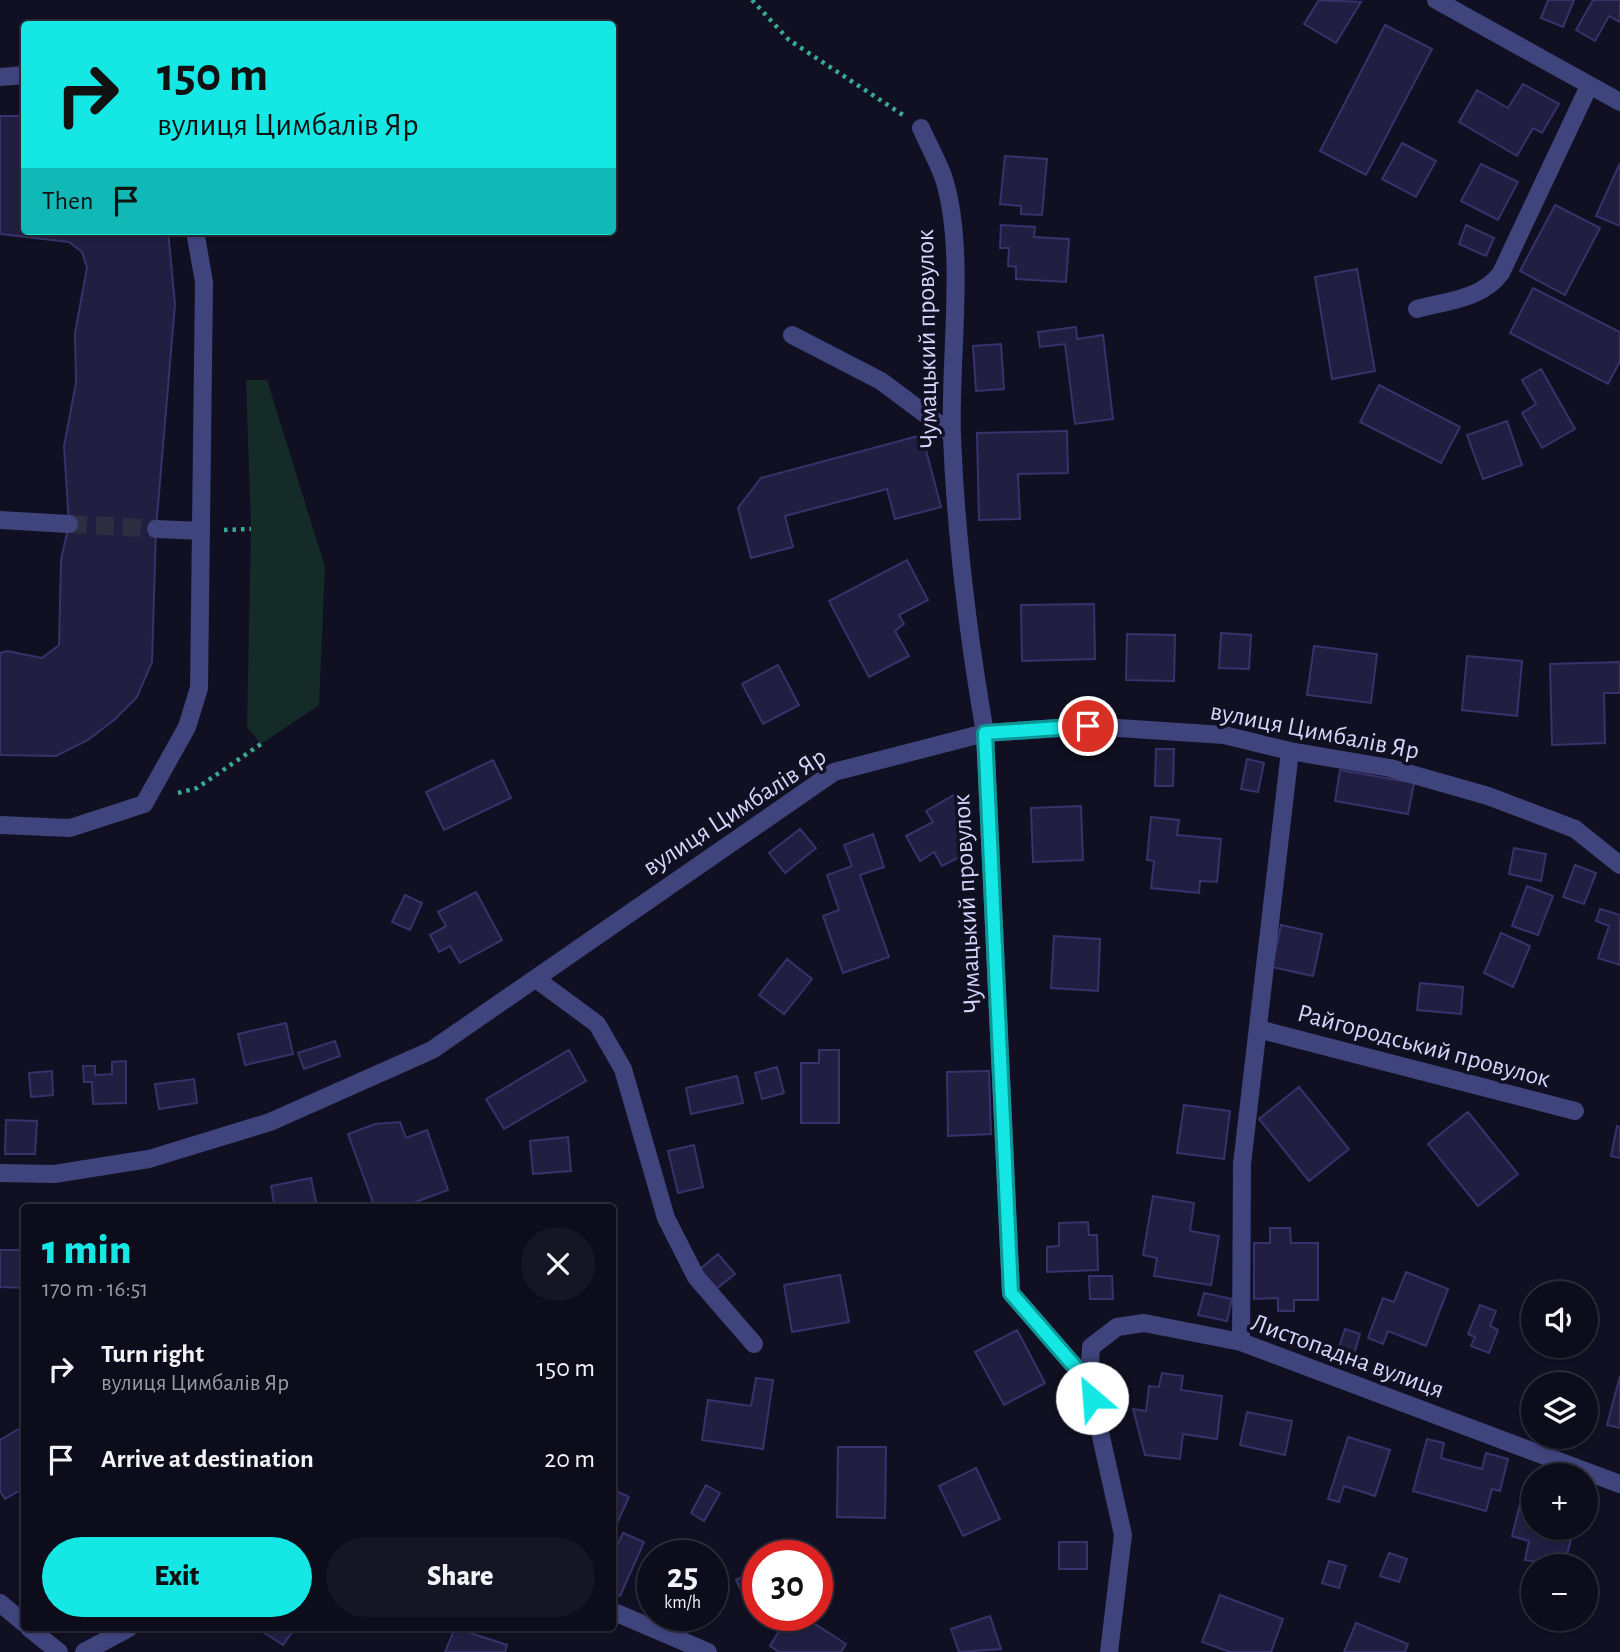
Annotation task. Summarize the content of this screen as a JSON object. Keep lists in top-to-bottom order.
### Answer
{
  "streets": {
    "street": [
      "Чумацький провулок",
      "вулиця Цимбалів Яр",
      "Райгородський провулок",
      "Листопадна вулиця"
    ]
  },
  "crossings": [
    ["Чумацький провулок", "вулиця Цимбалів Яр"],
    ["Чумацький провулок", "Листопадна вулиця"],
    ["вулиця Цимбалів Яр", "Райгородський провулок"],
    ["Райгородський провулок", "Листопадна вулиця"]
  ],
  "page": {
    "turn": ["150 m", "вулиця Цимбалів Яр"],
    "then": "Then",
    "heading": ["1 min", "170 m · 16:51"],
    "map_buttons": ["+", "−"],
    "list": [
      {
        "name": "Turn right",
        "note": "вулиця Цимбалів Яр",
        "value": "150 m"
      },
      {
        "name": "Arrive at destination",
        "value": "20 m"
      }
    ],
    "buttons": ["Exit", "Share"],
    "speed": "25 km/h",
    "limit": "30"
  }
}
